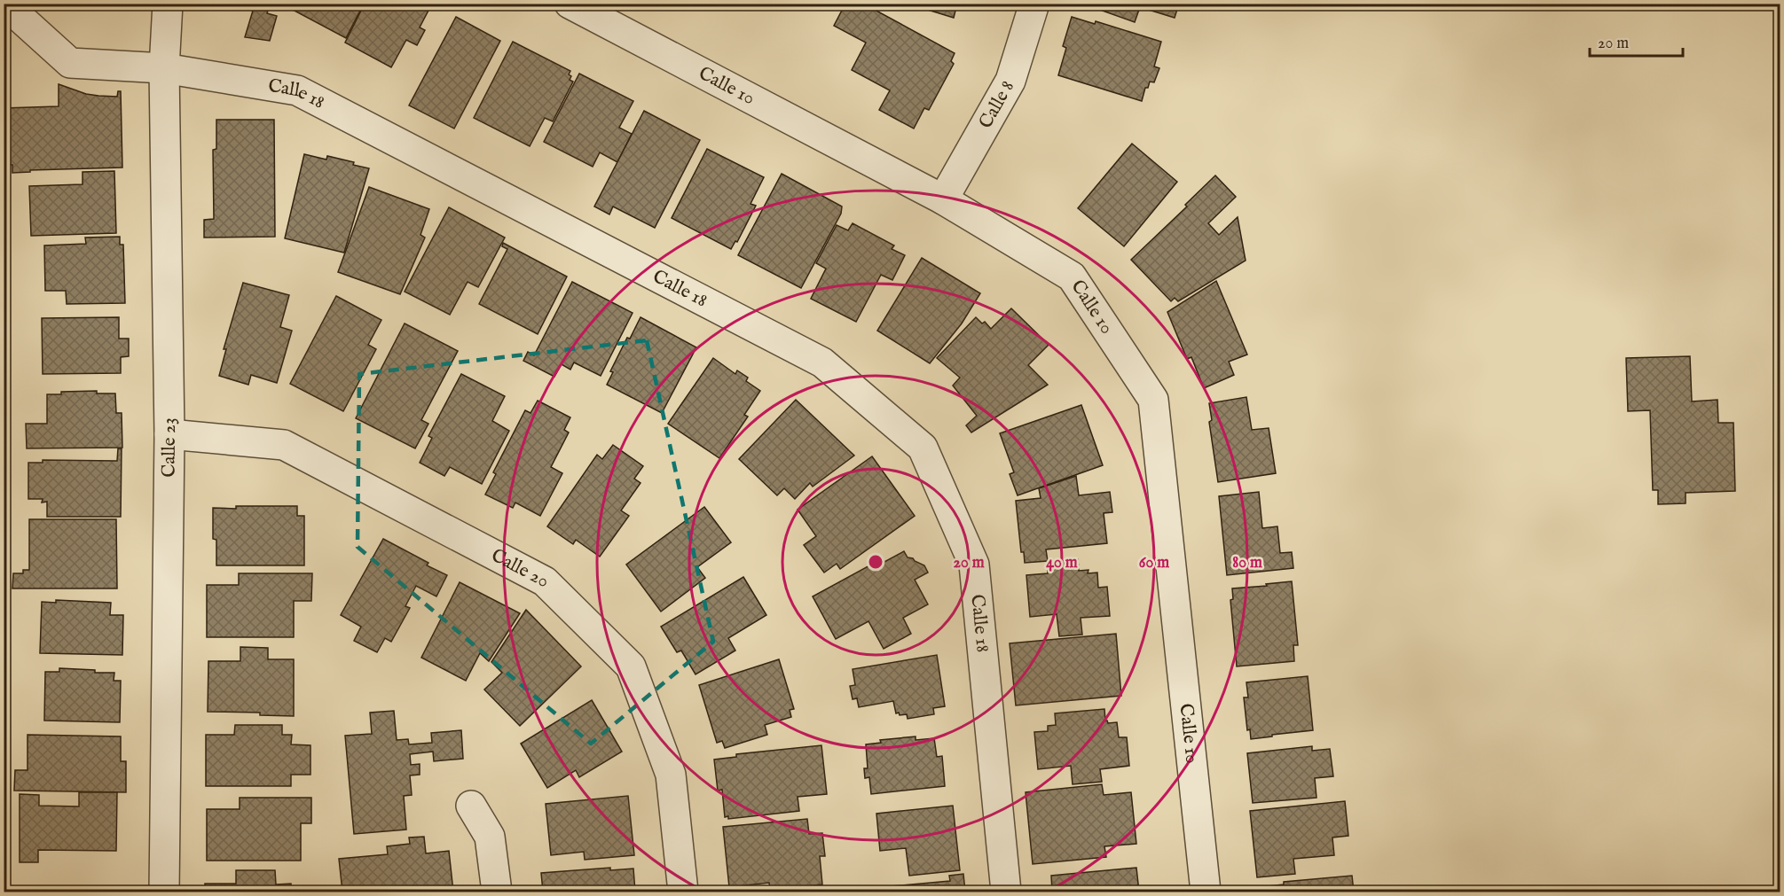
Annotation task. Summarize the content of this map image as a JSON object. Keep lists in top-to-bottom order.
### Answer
{
  "streets": {
    "street": [
      "Calle 10",
      "Calle 18",
      "Calle 8",
      "Calle 23",
      "Calle 20"
    ]
  },
  "crossings": [
    ["Calle 10", "Calle 8"],
    ["Calle 18", "Calle 23"],
    ["Calle 23", "Calle 20"]
  ],
  "scale_bar": "20 m",
  "rings": [
    "20 m",
    "40 m",
    "60 m",
    "80 m"
  ]
}
